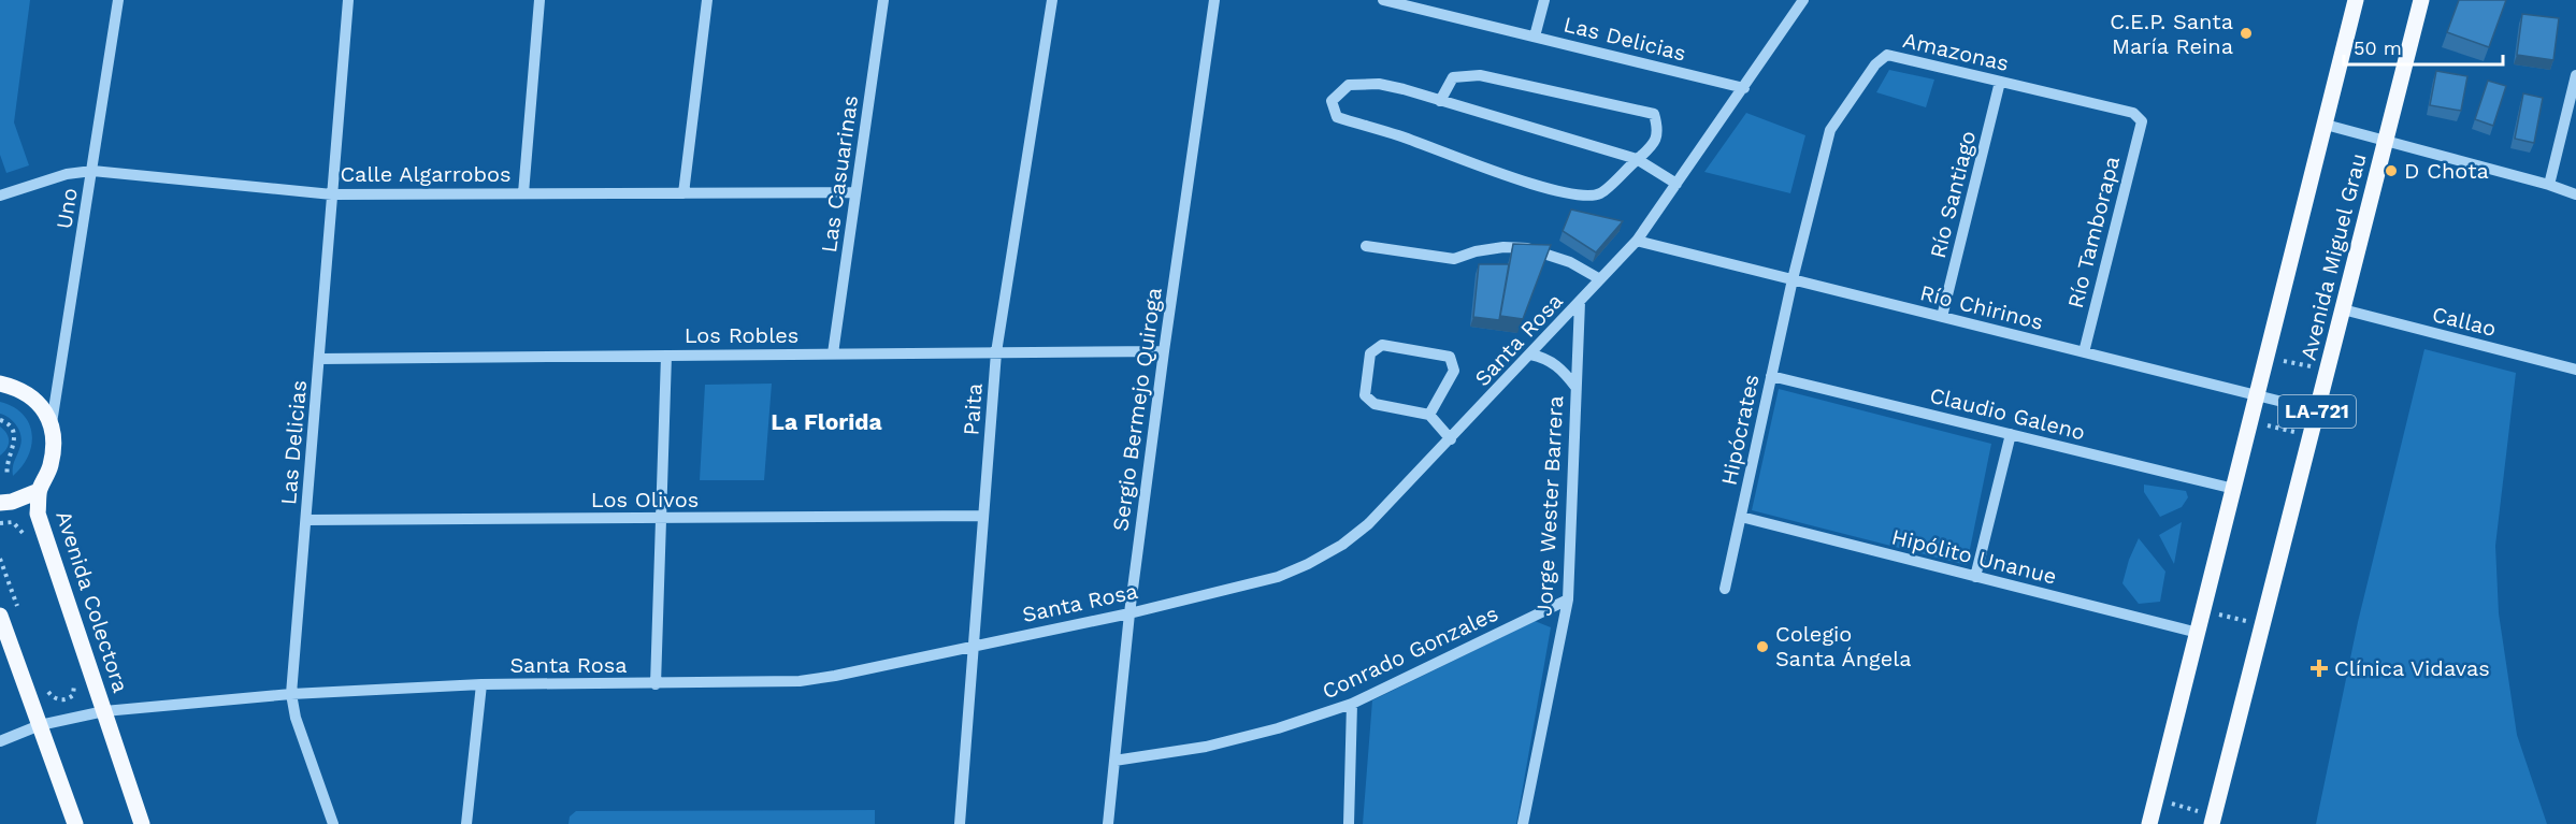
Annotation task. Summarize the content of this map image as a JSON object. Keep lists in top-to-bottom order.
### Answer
{
  "streets": {
    "main road": ["Avenida Miguel Grau", "LA-721", "Avenida Colectora"],
    "street": [
      "Las Delicias",
      "Amazonas",
      "Calle Algarrobos",
      "Las Casuarinas",
      "Río Santiago",
      "Uno",
      "Río Tamborapa",
      "Río Chirinos",
      "Callao",
      "Los Robles",
      "Santa Rosa",
      "Paita",
      "Sergio Bermejo Quiroga",
      "Claudio Galeno",
      "Hipócrates",
      "Los Olivos",
      "Jorge Wester Barrera",
      "Hipólito Unanue",
      "Conrado Gonzales"
    ]
  },
  "crossings": [
    ["Las Delicias", "Calle Algarrobos"],
    ["Las Delicias", "Los Robles"],
    ["Las Delicias", "Santa Rosa"],
    ["Las Delicias", "Los Olivos"],
    ["Amazonas", "Río Santiago"],
    ["Amazonas", "Río Tamborapa"],
    ["Amazonas", "Río Chirinos"],
    ["Amazonas", "Hipócrates"],
    ["Calle Algarrobos", "Las Casuarinas"],
    ["Calle Algarrobos", "Uno"],
    ["Las Casuarinas", "Los Robles"],
    ["Río Santiago", "Río Chirinos"],
    ["Uno", "Avenida Colectora"],
    ["Río Tamborapa", "Río Chirinos"],
    ["Avenida Miguel Grau", "Río Chirinos"],
    ["Avenida Miguel Grau", "Callao"],
    ["Avenida Miguel Grau", "Claudio Galeno"],
    ["Avenida Miguel Grau", "Hipólito Unanue"],
    ["Río Chirinos", "Santa Rosa"],
    ["Río Chirinos", "Hipócrates"],
    ["Los Robles", "Paita"],
    ["Los Robles", "Sergio Bermejo Quiroga"],
    ["Santa Rosa", "Paita"],
    ["Santa Rosa", "Sergio Bermejo Quiroga"],
    ["Santa Rosa", "Jorge Wester Barrera"],
    ["Santa Rosa", "Avenida Colectora"],
    ["Paita", "Los Olivos"],
    ["Sergio Bermejo Quiroga", "Conrado Gonzales"],
    ["Claudio Galeno", "Hipócrates"],
    ["Hipócrates", "Hipólito Unanue"],
    ["Jorge Wester Barrera", "Conrado Gonzales"]
  ],
  "districts": ["La Florida"],
  "places": {
    "other": ["C.E.P. Santa María Reina", "D Chota", "Colegio Santa Ángela"],
    "health": ["Clínica Vidavas"]
  },
  "scale_bar": "50 m"
}
